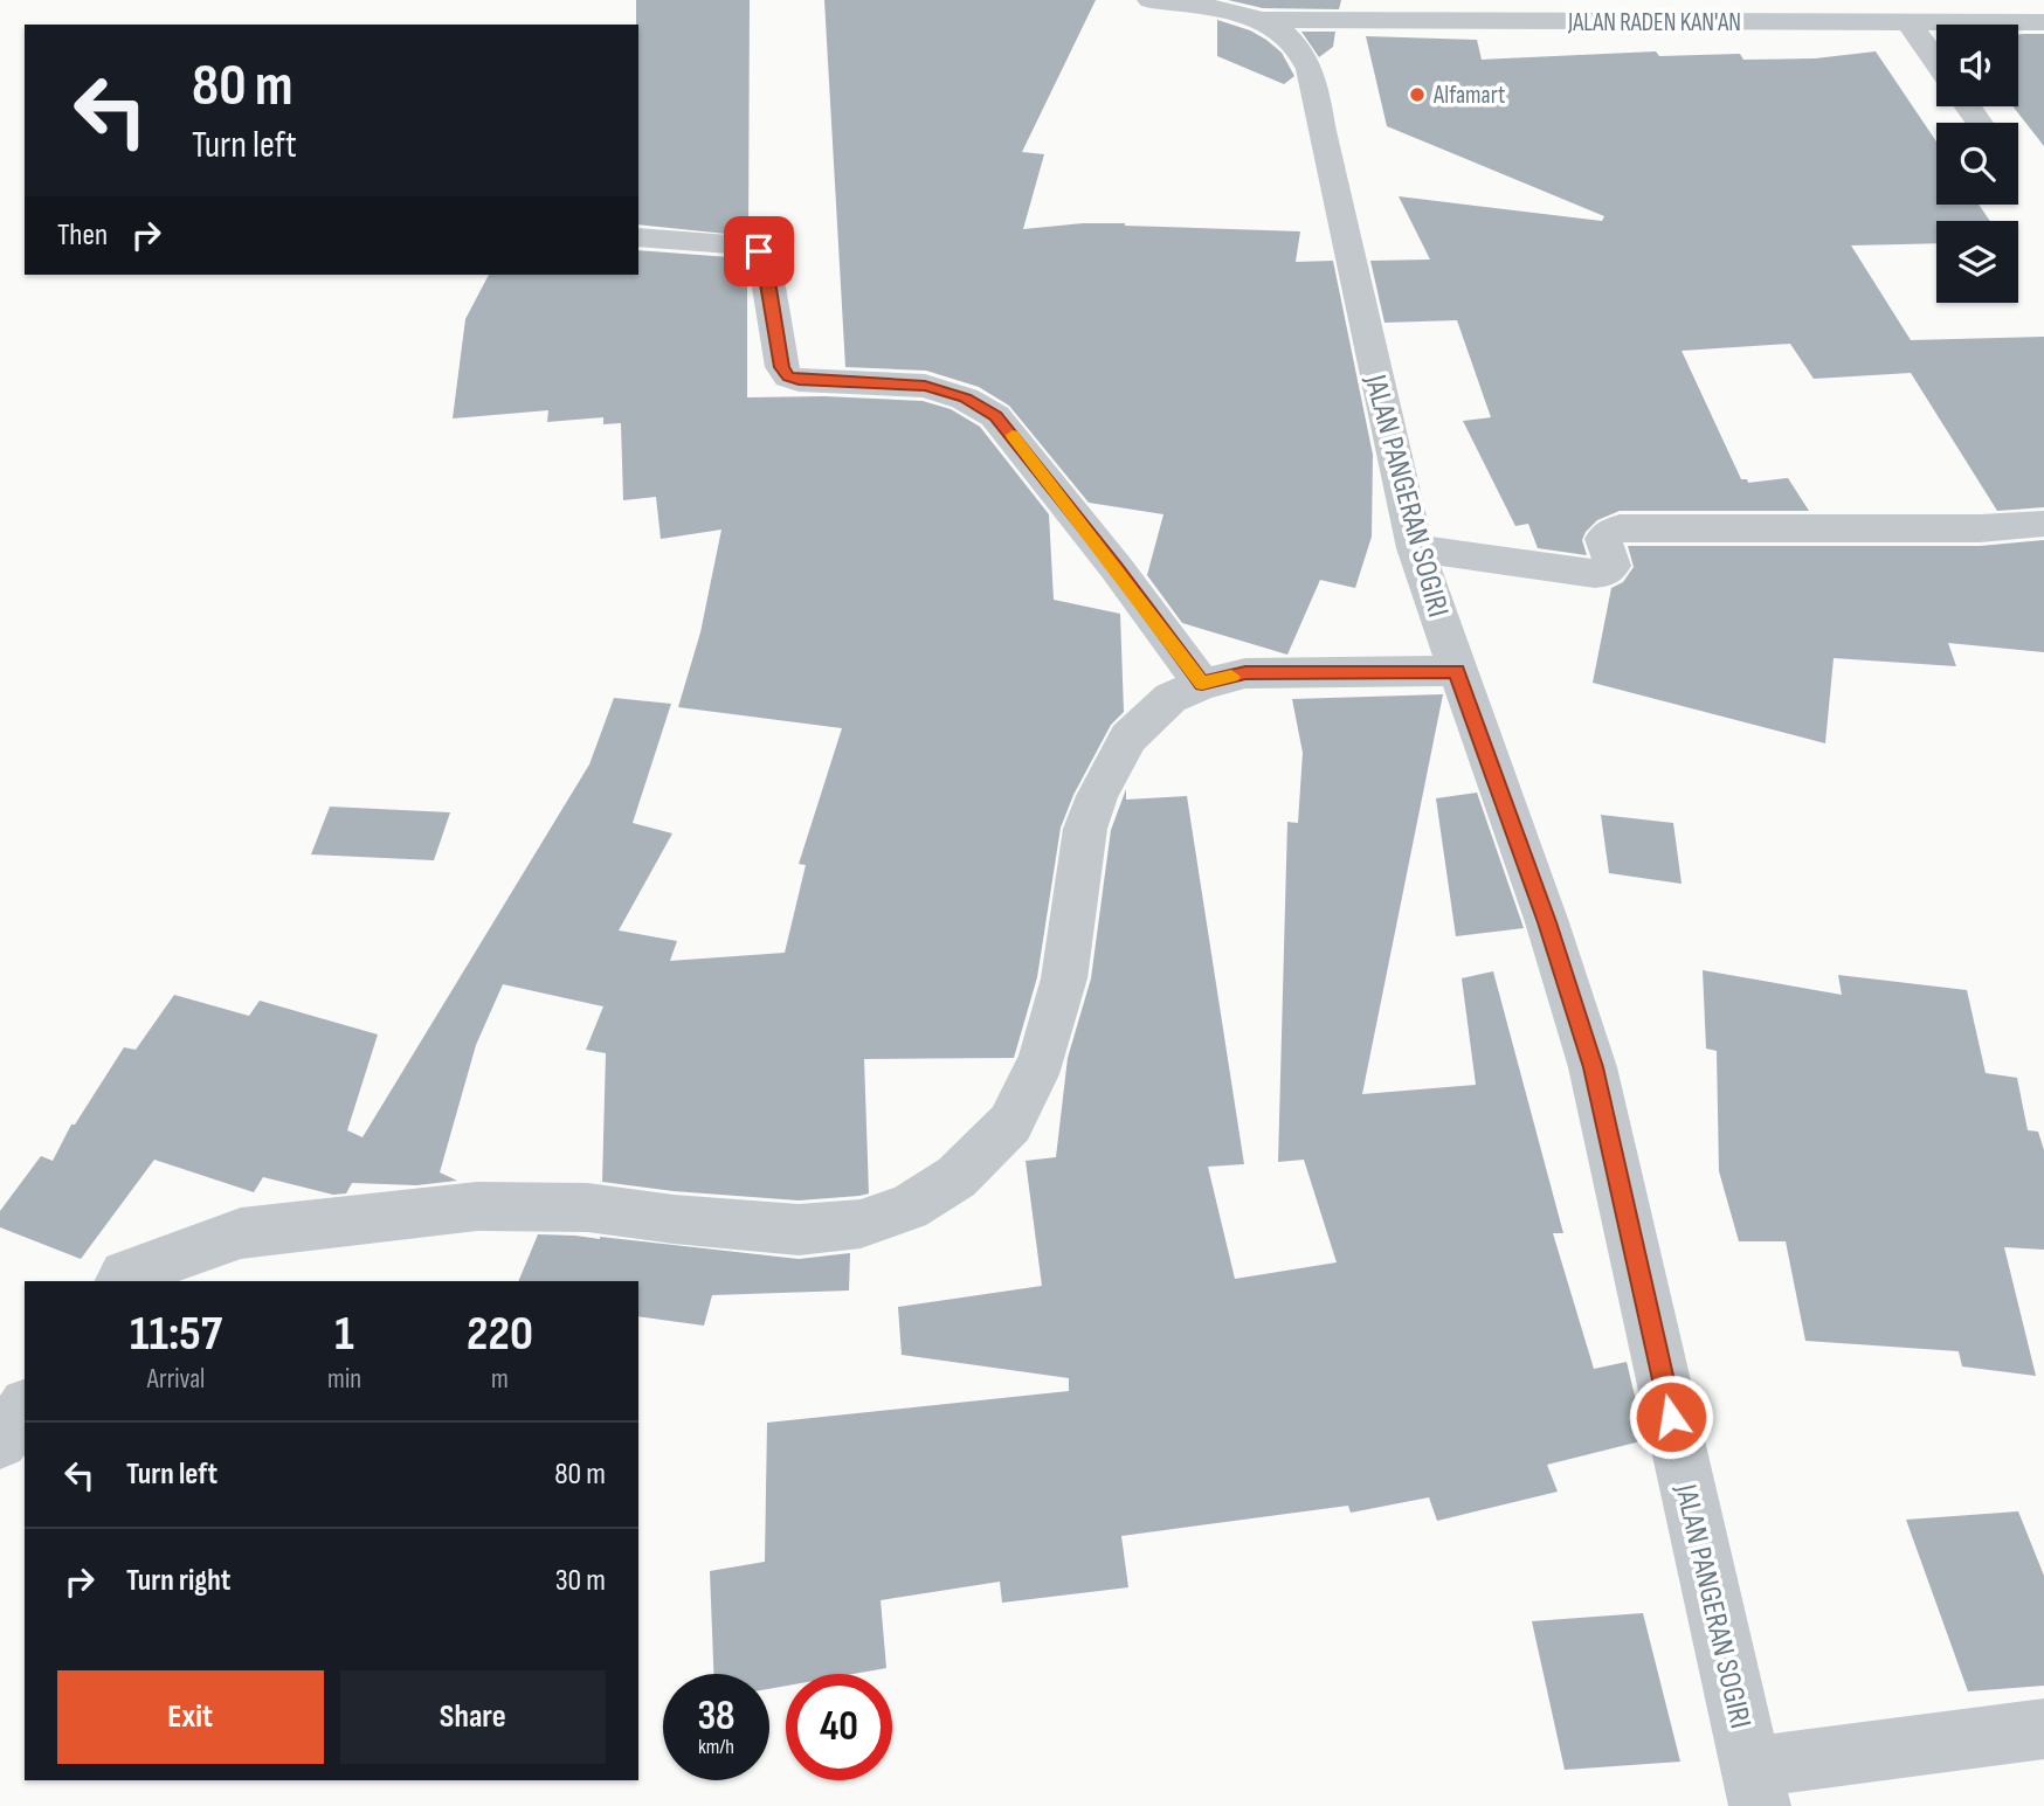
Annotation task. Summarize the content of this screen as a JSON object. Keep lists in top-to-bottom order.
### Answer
{
  "streets": {
    "street": ["JALAN RADEN KAN'AN", "JALAN PANGERAN SOGIRI"]
  },
  "crossings": [
    ["JALAN RADEN KAN'AN", "JALAN PANGERAN SOGIRI"]
  ],
  "places": ["Alfamart"],
  "page": {
    "turn": ["80 m", "Turn left"],
    "then": "Then",
    "eta": [
      "11:57",
      "Arrival",
      "1",
      "min",
      "220",
      "m"
    ],
    "list": [
      {
        "name": "Turn left",
        "value": "80 m"
      },
      {
        "name": "Turn right",
        "value": "30 m"
      }
    ],
    "buttons": ["Exit", "Share"],
    "speed": "38 km/h",
    "limit": "40"
  }
}
